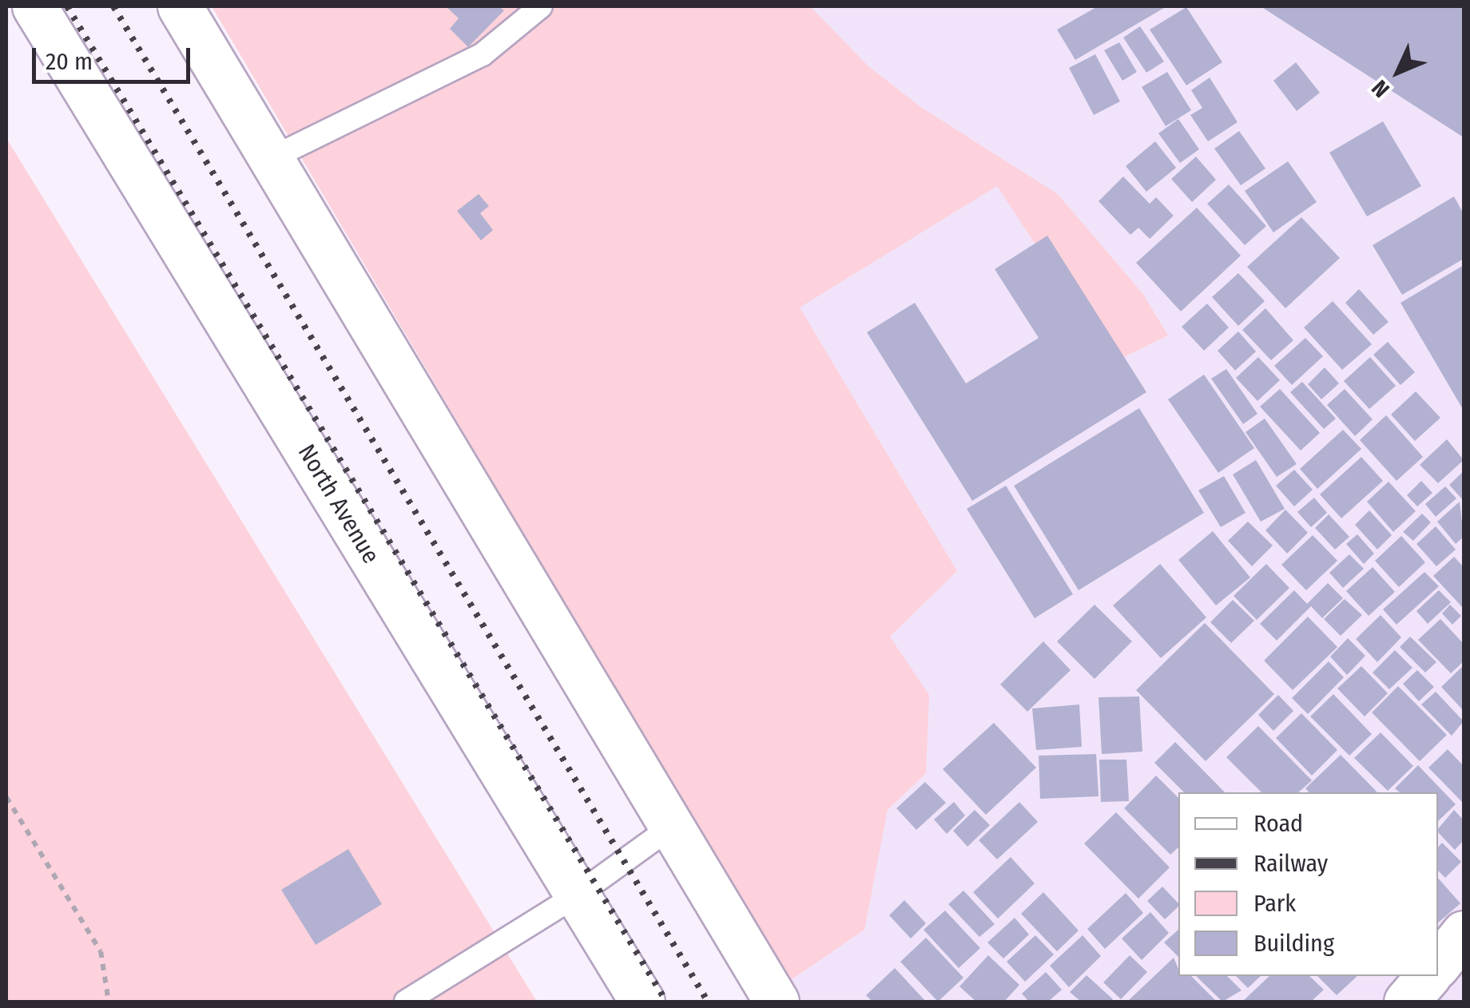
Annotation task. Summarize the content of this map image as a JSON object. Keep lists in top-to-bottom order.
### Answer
{
  "streets": {
    "main road": ["North Avenue"]
  },
  "legend": [
    "Road",
    "Railway",
    "Park",
    "Building"
  ],
  "scale_bar": "20 m",
  "north": "bottom left"
}
